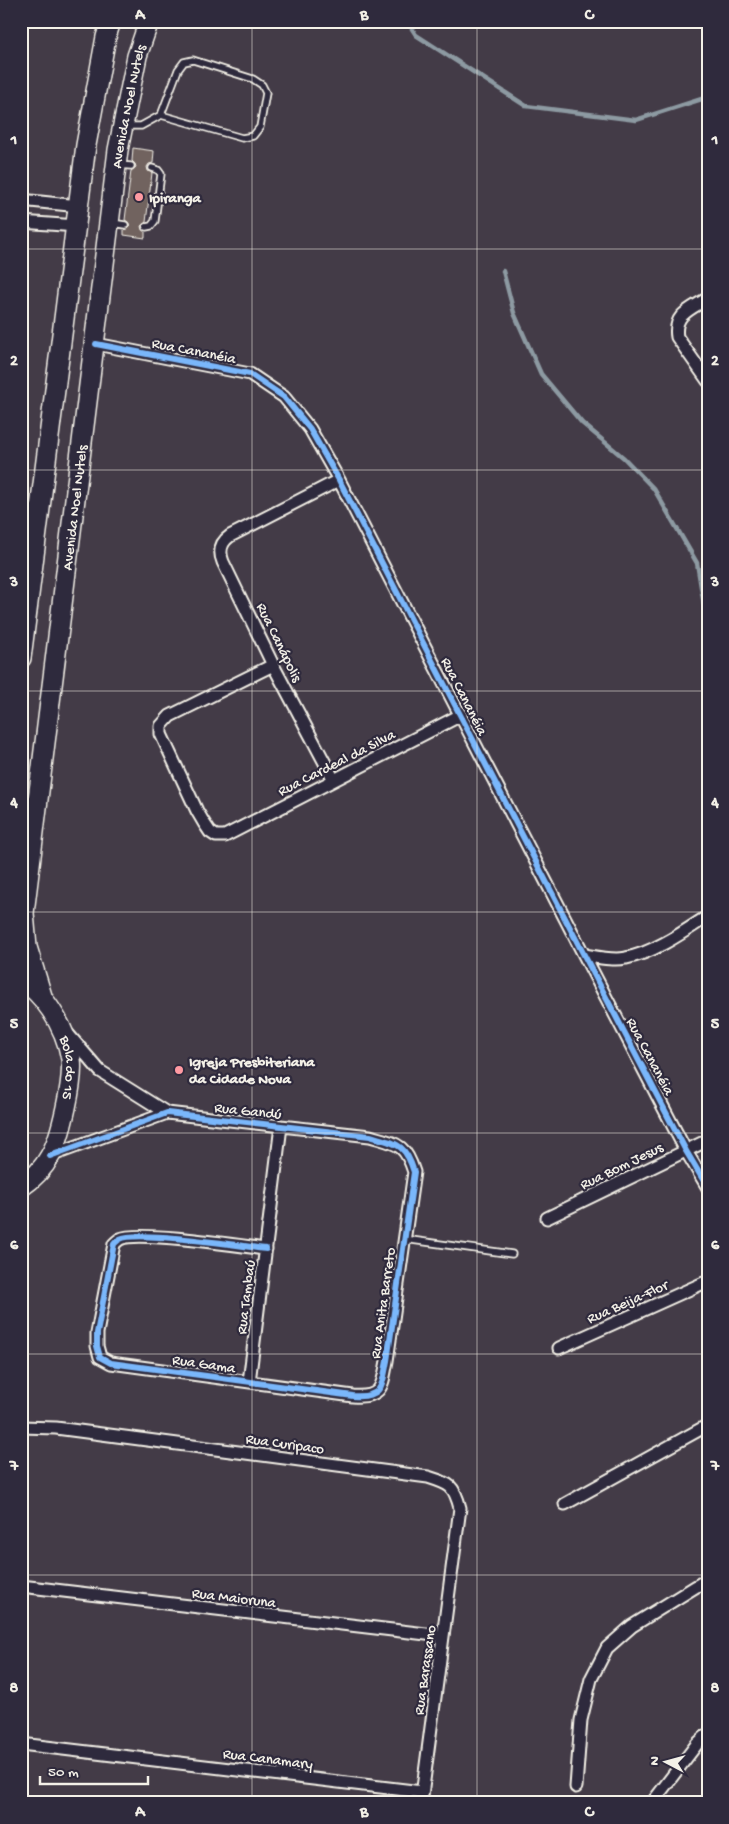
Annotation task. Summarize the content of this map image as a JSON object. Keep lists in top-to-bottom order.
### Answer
{
  "streets": {
    "main road": ["Avenida Noel Nutels", "Bola do 15"],
    "street": [
      "Rua Cananéia",
      "Rua Canápolis",
      "Rua Cardeal da Silva",
      "Rua Gandú",
      "Rua Bom Jesus",
      "Rua Tambaú",
      "Rua Beija-Flor",
      "Rua Anita Barreto",
      "Rua Gama",
      "Rua Curipaco",
      "Rua Maioruna",
      "Rua Barassano",
      "Rua Canamary"
    ]
  },
  "crossings": [
    ["Avenida Noel Nutels", "Rua Cananéia"],
    ["Avenida Noel Nutels", "Bola do 15"],
    ["Rua Cananéia", "Rua Canápolis"],
    ["Rua Cananéia", "Rua Cardeal da Silva"],
    ["Rua Cananéia", "Rua Bom Jesus"],
    ["Rua Canápolis", "Rua Cardeal da Silva"],
    ["Bola do 15", "Rua Gandú"],
    ["Rua Gandú", "Rua Tambaú"],
    ["Rua Gandú", "Rua Anita Barreto"],
    ["Rua Tambaú", "Rua Gama"],
    ["Rua Anita Barreto", "Rua Gama"],
    ["Rua Curipaco", "Rua Barassano"],
    ["Rua Maioruna", "Rua Barassano"],
    ["Rua Barassano", "Rua Canamary"]
  ],
  "places": ["Ipiranga", "Igreja Presbiteriana da Cidade Nova"],
  "scale_bar": "50 m",
  "north": "left",
  "grid": {
    "columns": ["A", "B", "C"],
    "rows": [
      "1",
      "2",
      "3",
      "4",
      "5",
      "6",
      "7",
      "8"
    ]
  }
}
